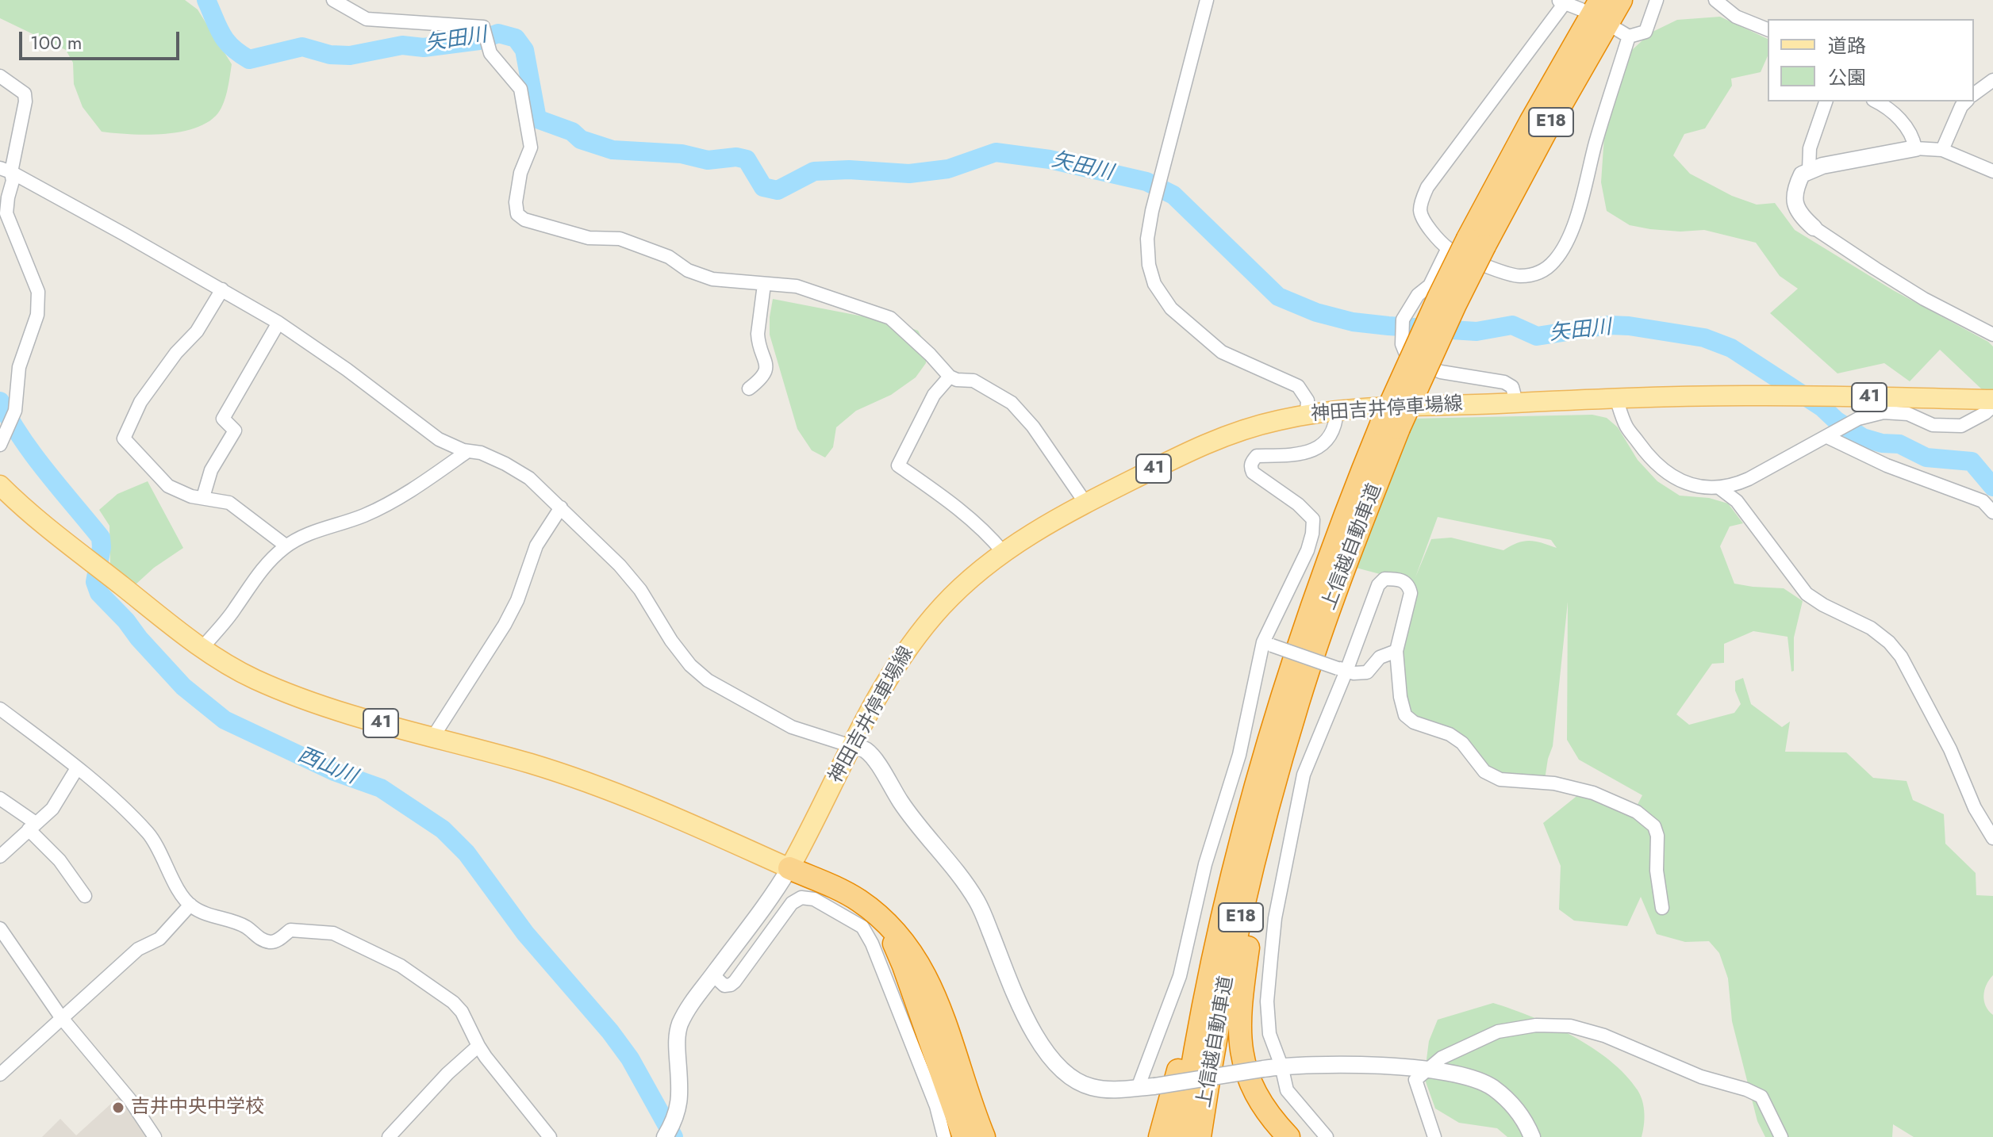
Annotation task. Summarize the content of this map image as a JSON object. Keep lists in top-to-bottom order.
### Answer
{
  "streets": {
    "highway": ["E18", "上信越自動車道"],
    "main road": ["41", "神田吉井停車場線"]
  },
  "crossings": [
    ["41", "神田吉井停車場線"]
  ],
  "water": ["矢田川", "西山川"],
  "places": ["吉井中央中学校"],
  "legend": ["道路", "公園"],
  "scale_bar": "100 m"
}
